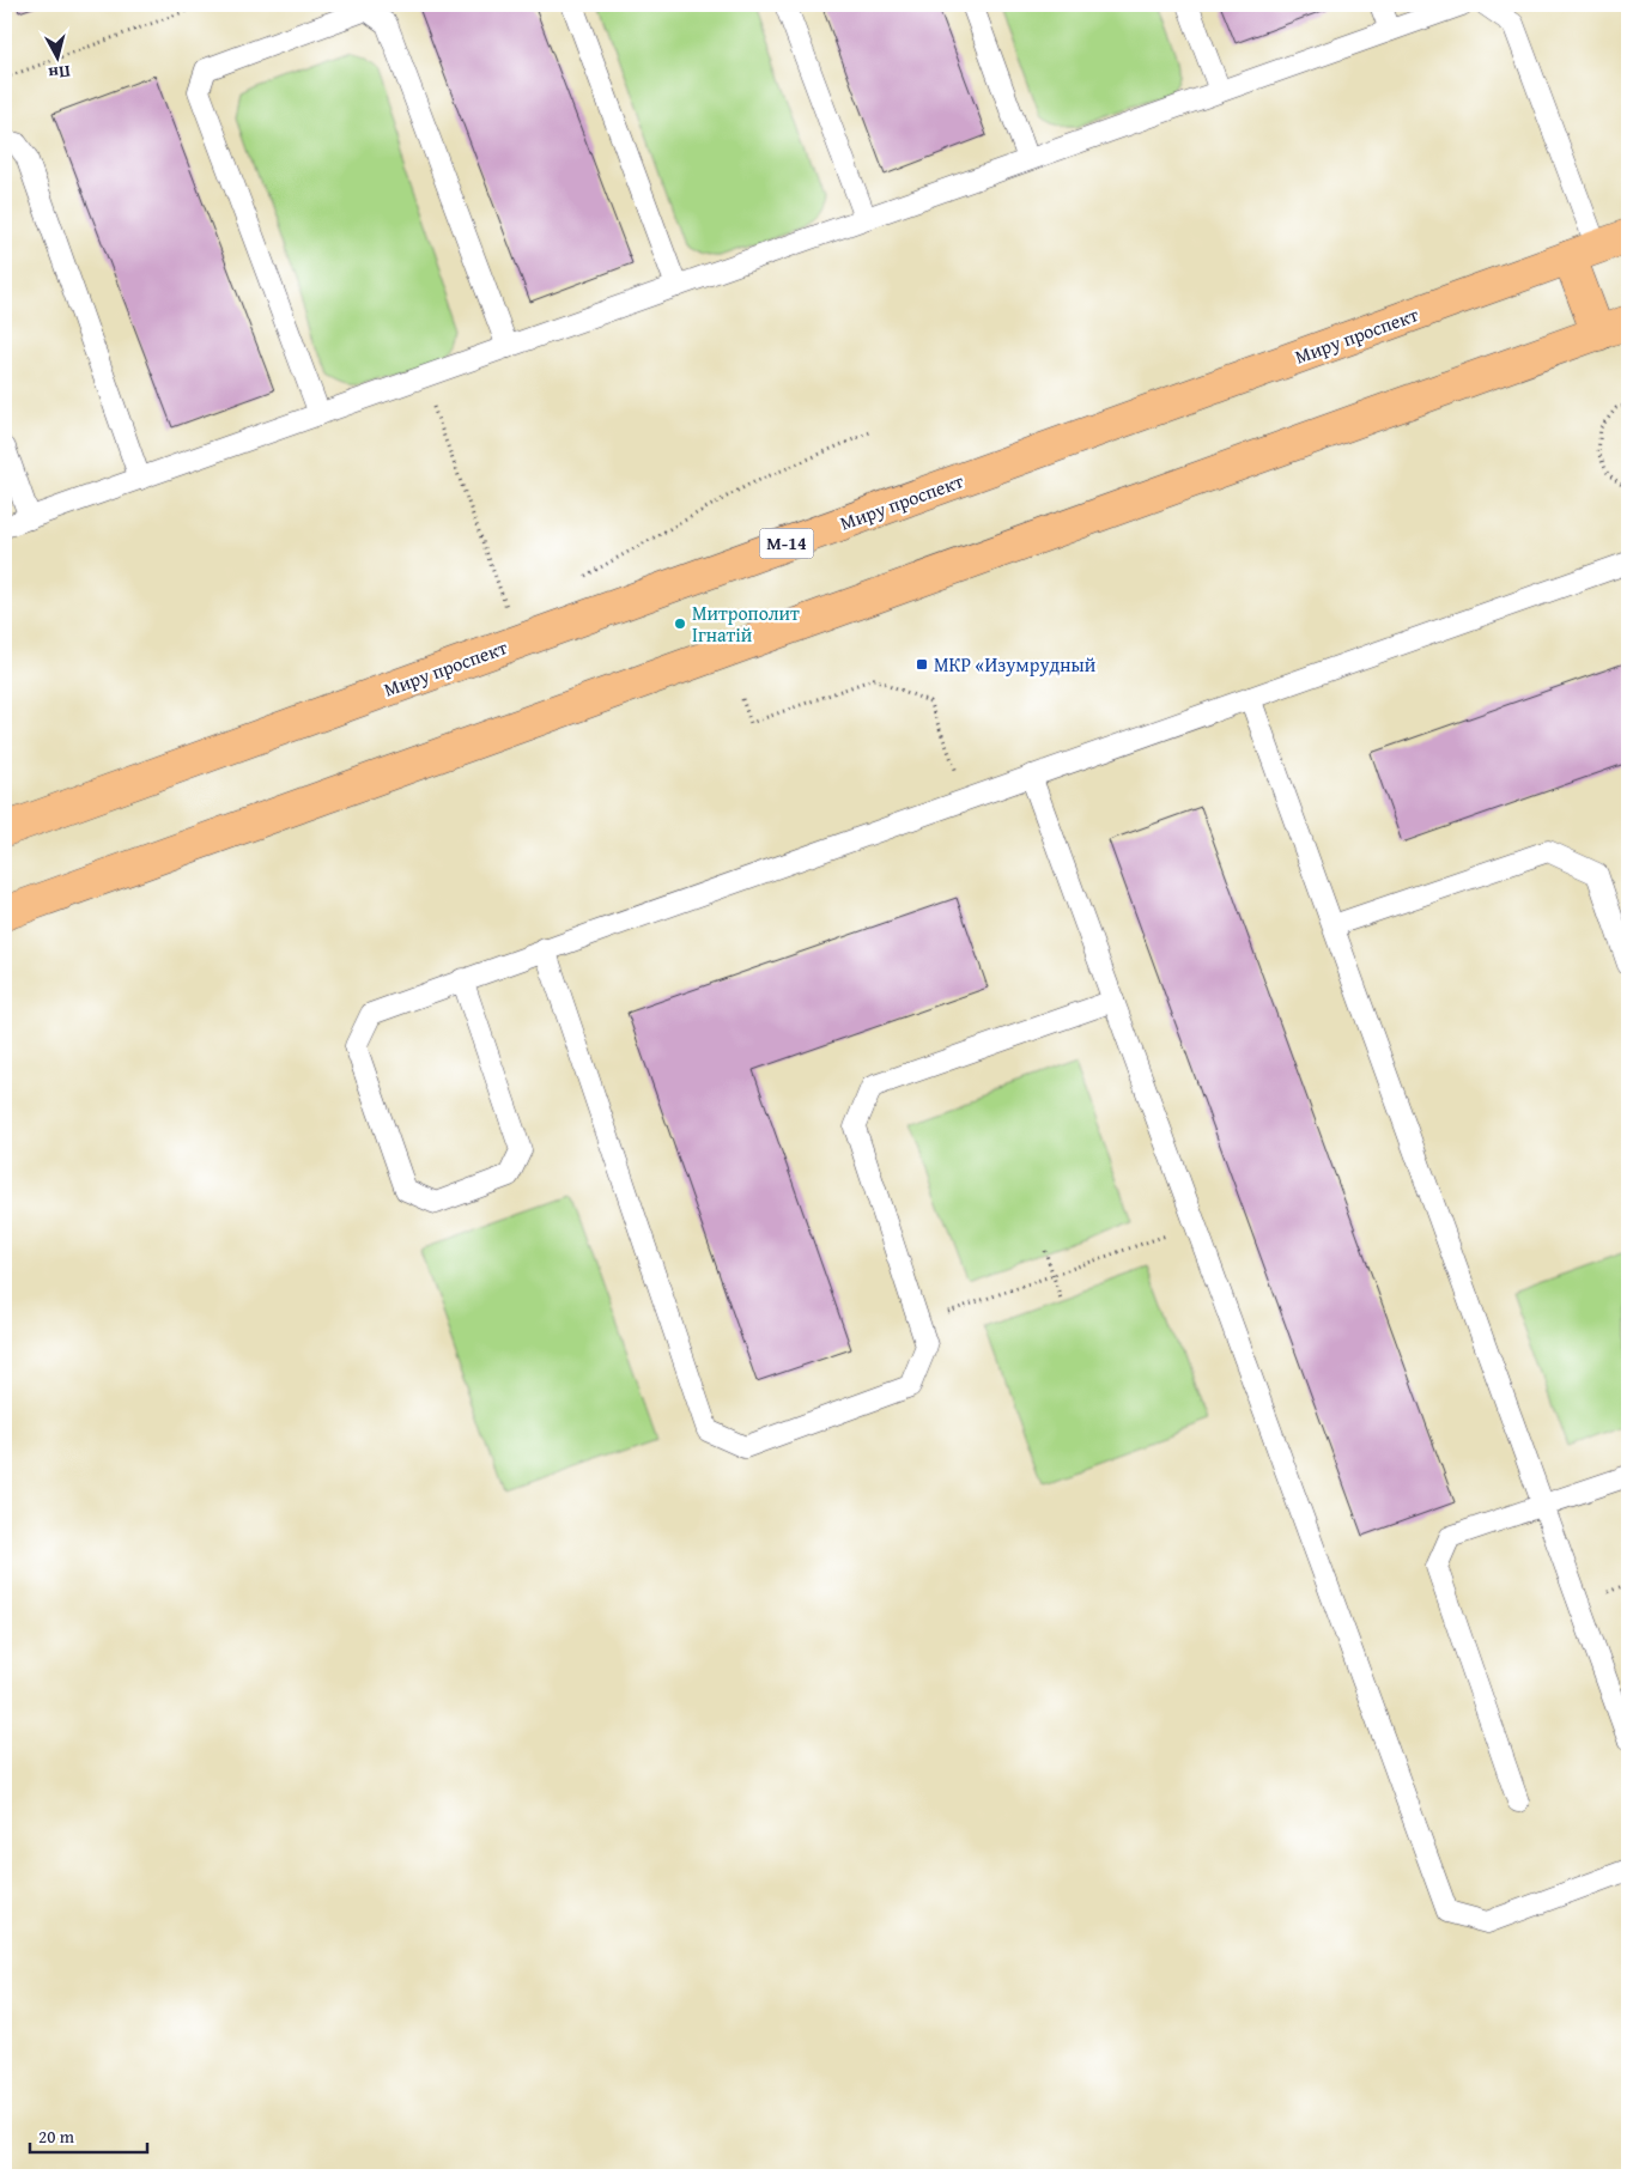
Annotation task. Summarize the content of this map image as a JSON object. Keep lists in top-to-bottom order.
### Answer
{
  "streets": {
    "highway": ["Миру проспект", "М-14"]
  },
  "places": {
    "other": ["Митрополит Ігнатій"],
    "transit": ["МКР «Изумрудный"]
  },
  "scale_bar": "20 m",
  "north": "bottom"
}
